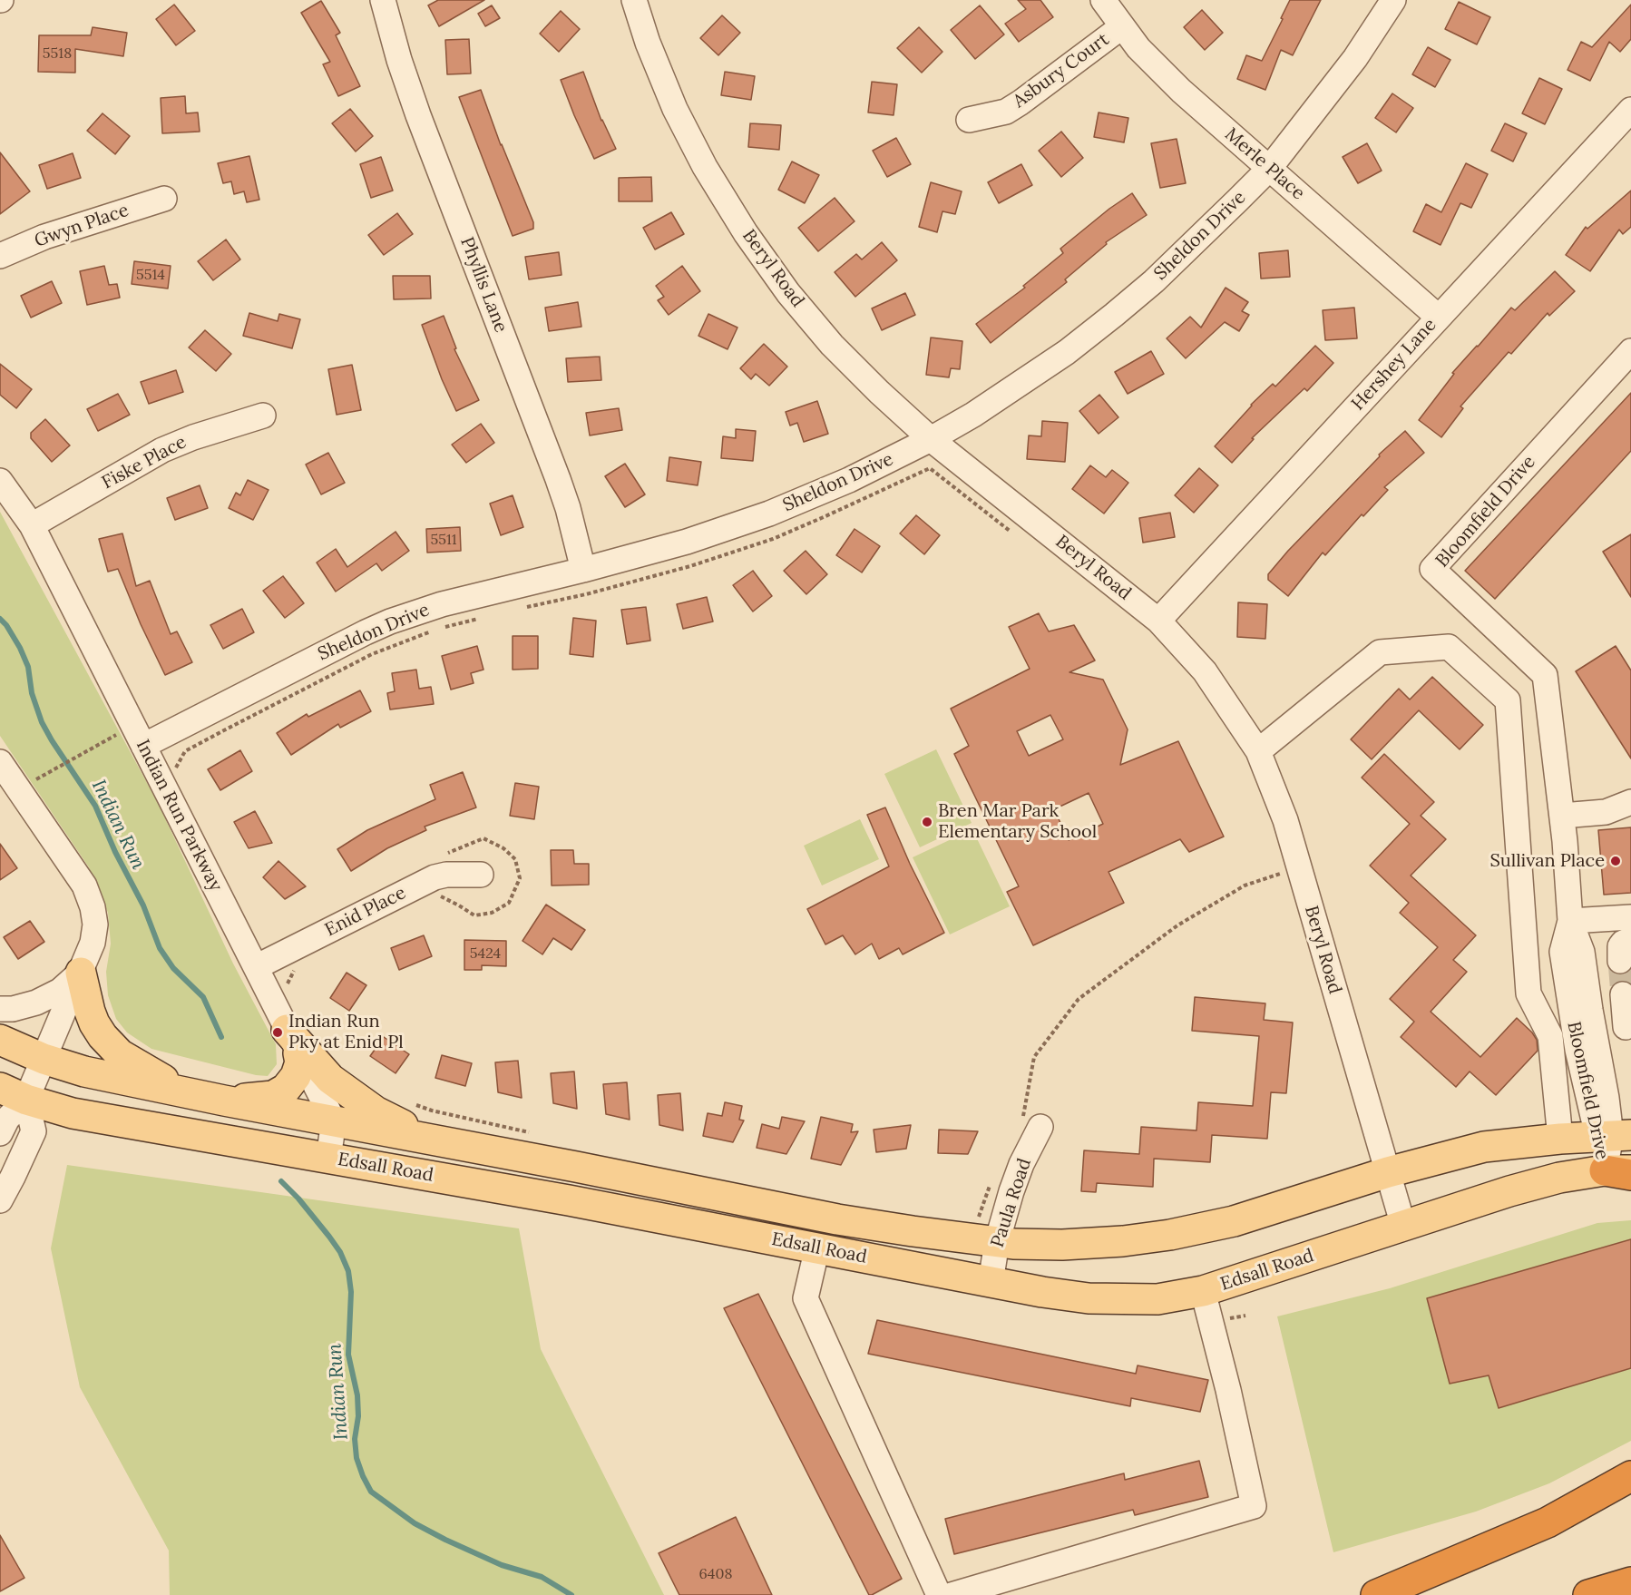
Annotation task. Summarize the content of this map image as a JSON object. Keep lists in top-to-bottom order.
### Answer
{
  "streets": {
    "main road": ["Edsall Road"],
    "street": [
      "Asbury Court",
      "Merle Place",
      "Gwyn Place",
      "Sheldon Drive",
      "Beryl Road",
      "Phyllis Lane",
      "Hershey Lane",
      "Fiske Place",
      "Bloomfield Drive",
      "Indian Run Parkway",
      "Enid Place",
      "Paula Road"
    ]
  },
  "crossings": [
    ["Asbury Court", "Merle Place"],
    ["Merle Place", "Sheldon Drive"],
    ["Merle Place", "Hershey Lane"],
    ["Sheldon Drive", "Beryl Road"],
    ["Sheldon Drive", "Phyllis Lane"],
    ["Sheldon Drive", "Indian Run Parkway"],
    ["Beryl Road", "Hershey Lane"],
    ["Beryl Road", "Edsall Road"],
    ["Fiske Place", "Indian Run Parkway"],
    ["Bloomfield Drive", "Edsall Road"],
    ["Indian Run Parkway", "Enid Place"],
    ["Indian Run Parkway", "Edsall Road"],
    ["Edsall Road", "Paula Road"]
  ],
  "water": ["Indian Run"],
  "places": ["Bren Mar Park Elementary School", "Sullivan Place", "Indian Run Pky at Enid Pl"],
  "house_numbers": [
    "5518",
    "5514",
    "5511",
    "5424",
    "6408"
  ]
}
